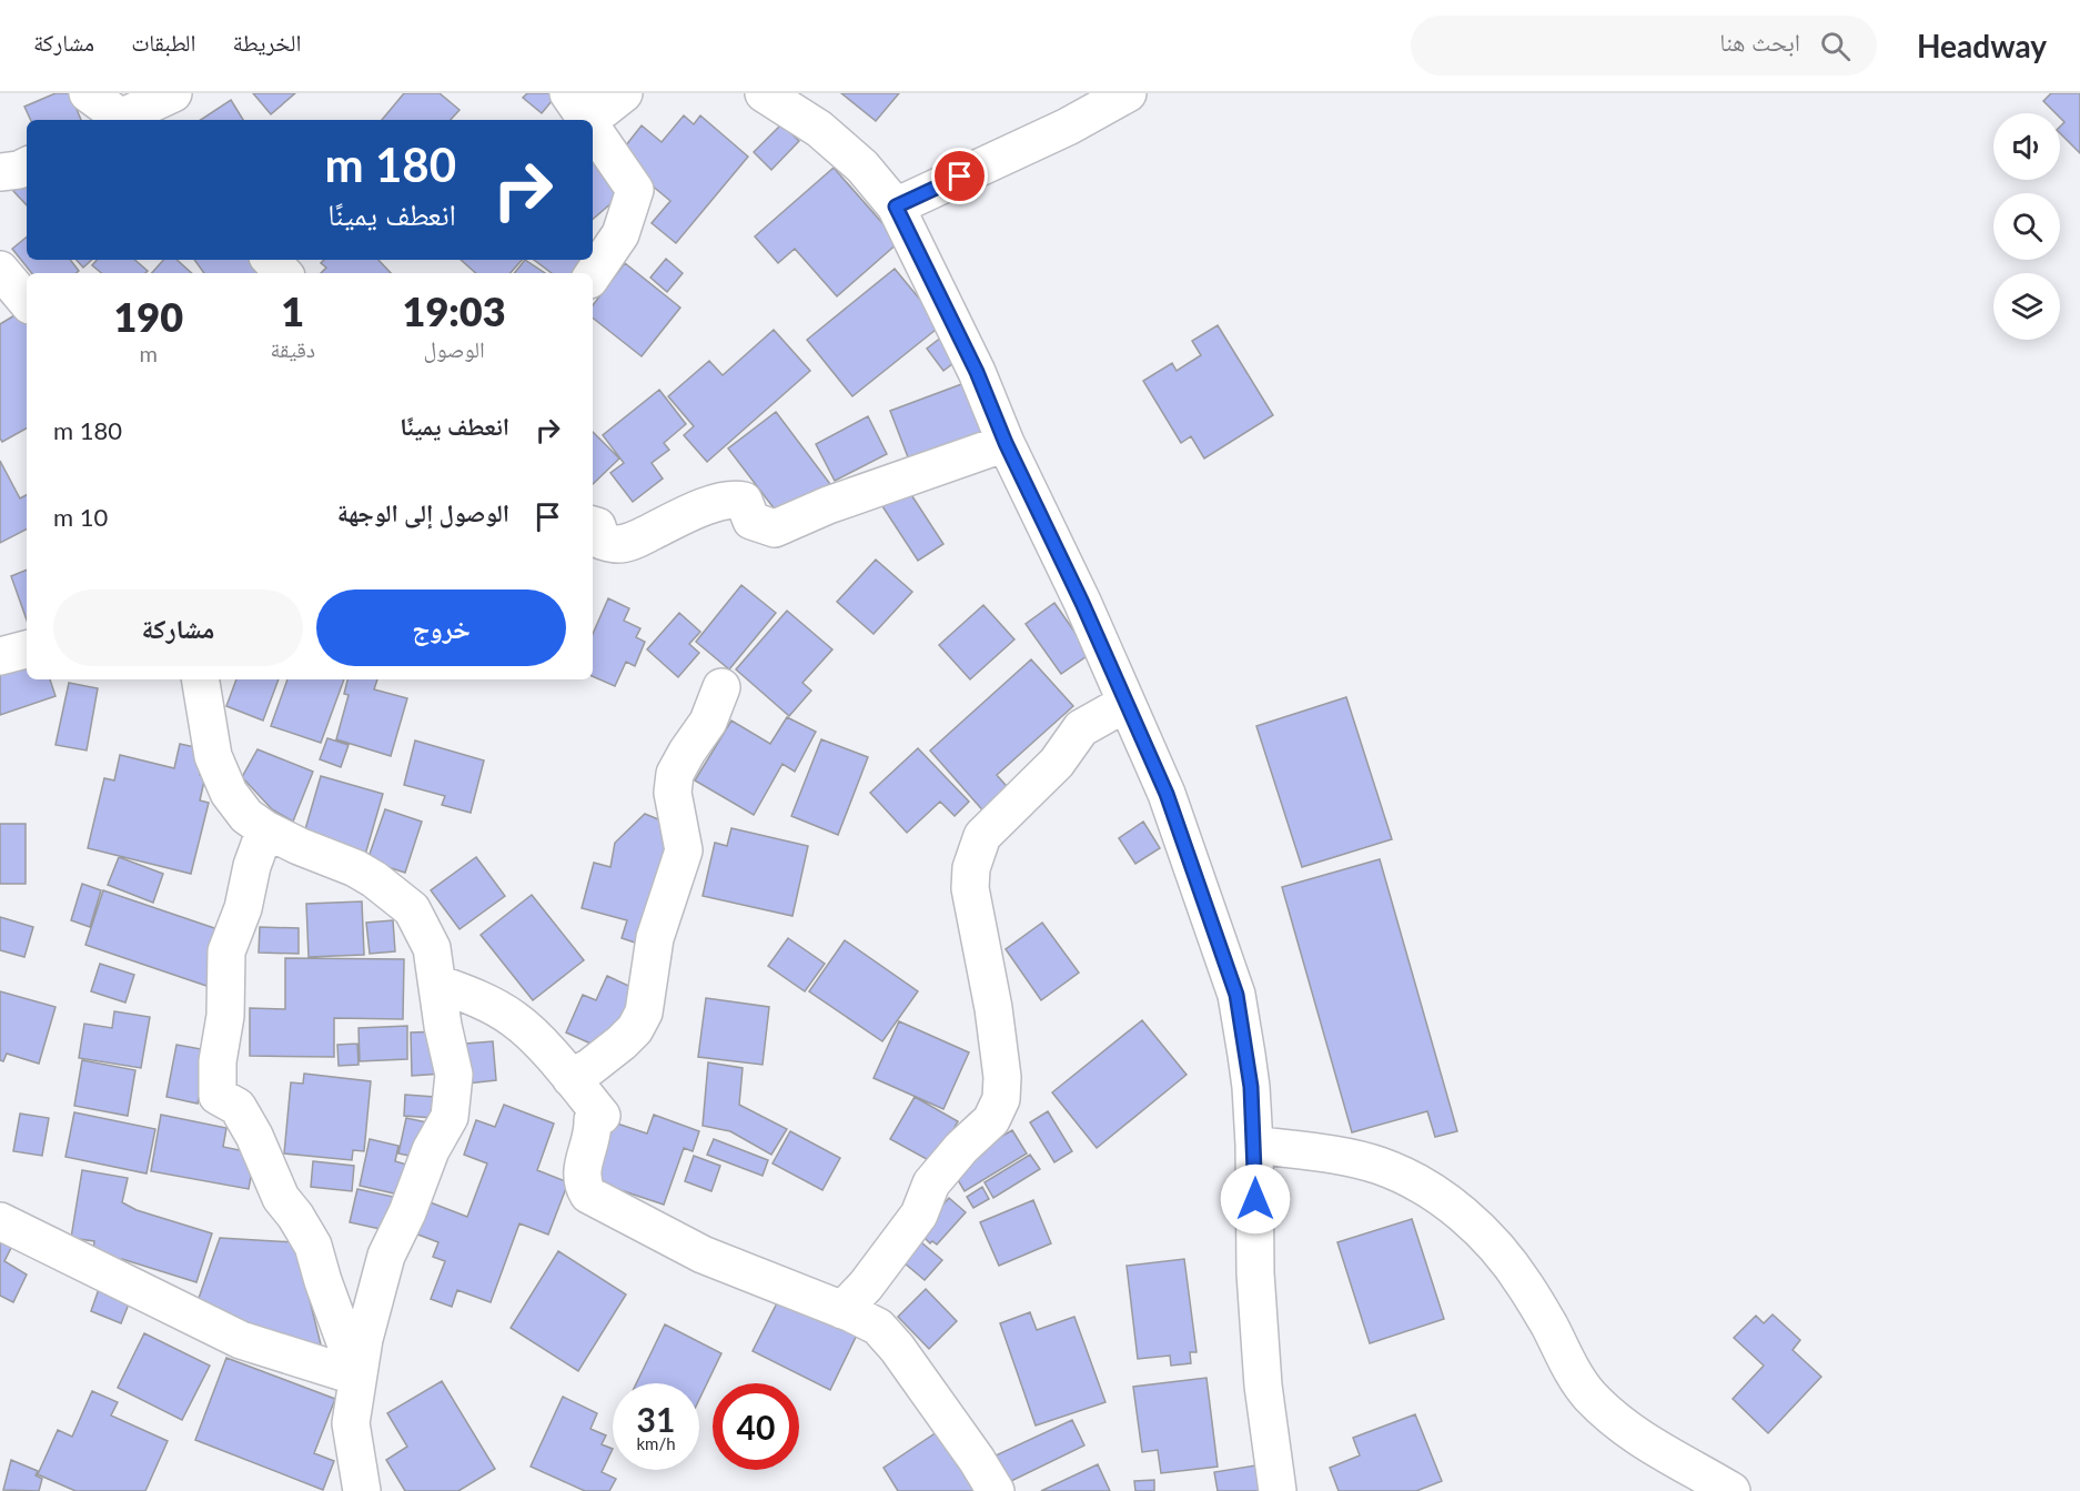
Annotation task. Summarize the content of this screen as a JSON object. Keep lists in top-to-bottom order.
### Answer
{
  "page": {
    "header": "Headway",
    "search": "ابحث هنا",
    "nav": ["الخريطة", "الطبقات", "مشاركة"],
    "turn": ["180 m", "انعطف يمينًا"],
    "eta": [
      "19:03",
      "الوصول",
      "1",
      "دقيقة",
      "190",
      "m"
    ],
    "list": [
      {
        "name": "انعطف يمينًا",
        "value": "180 m"
      },
      {
        "name": "الوصول إلى الوجهة",
        "value": "10 m"
      }
    ],
    "buttons": ["خروج", "مشاركة"],
    "speed": "31 km/h",
    "limit": "40"
  }
}
